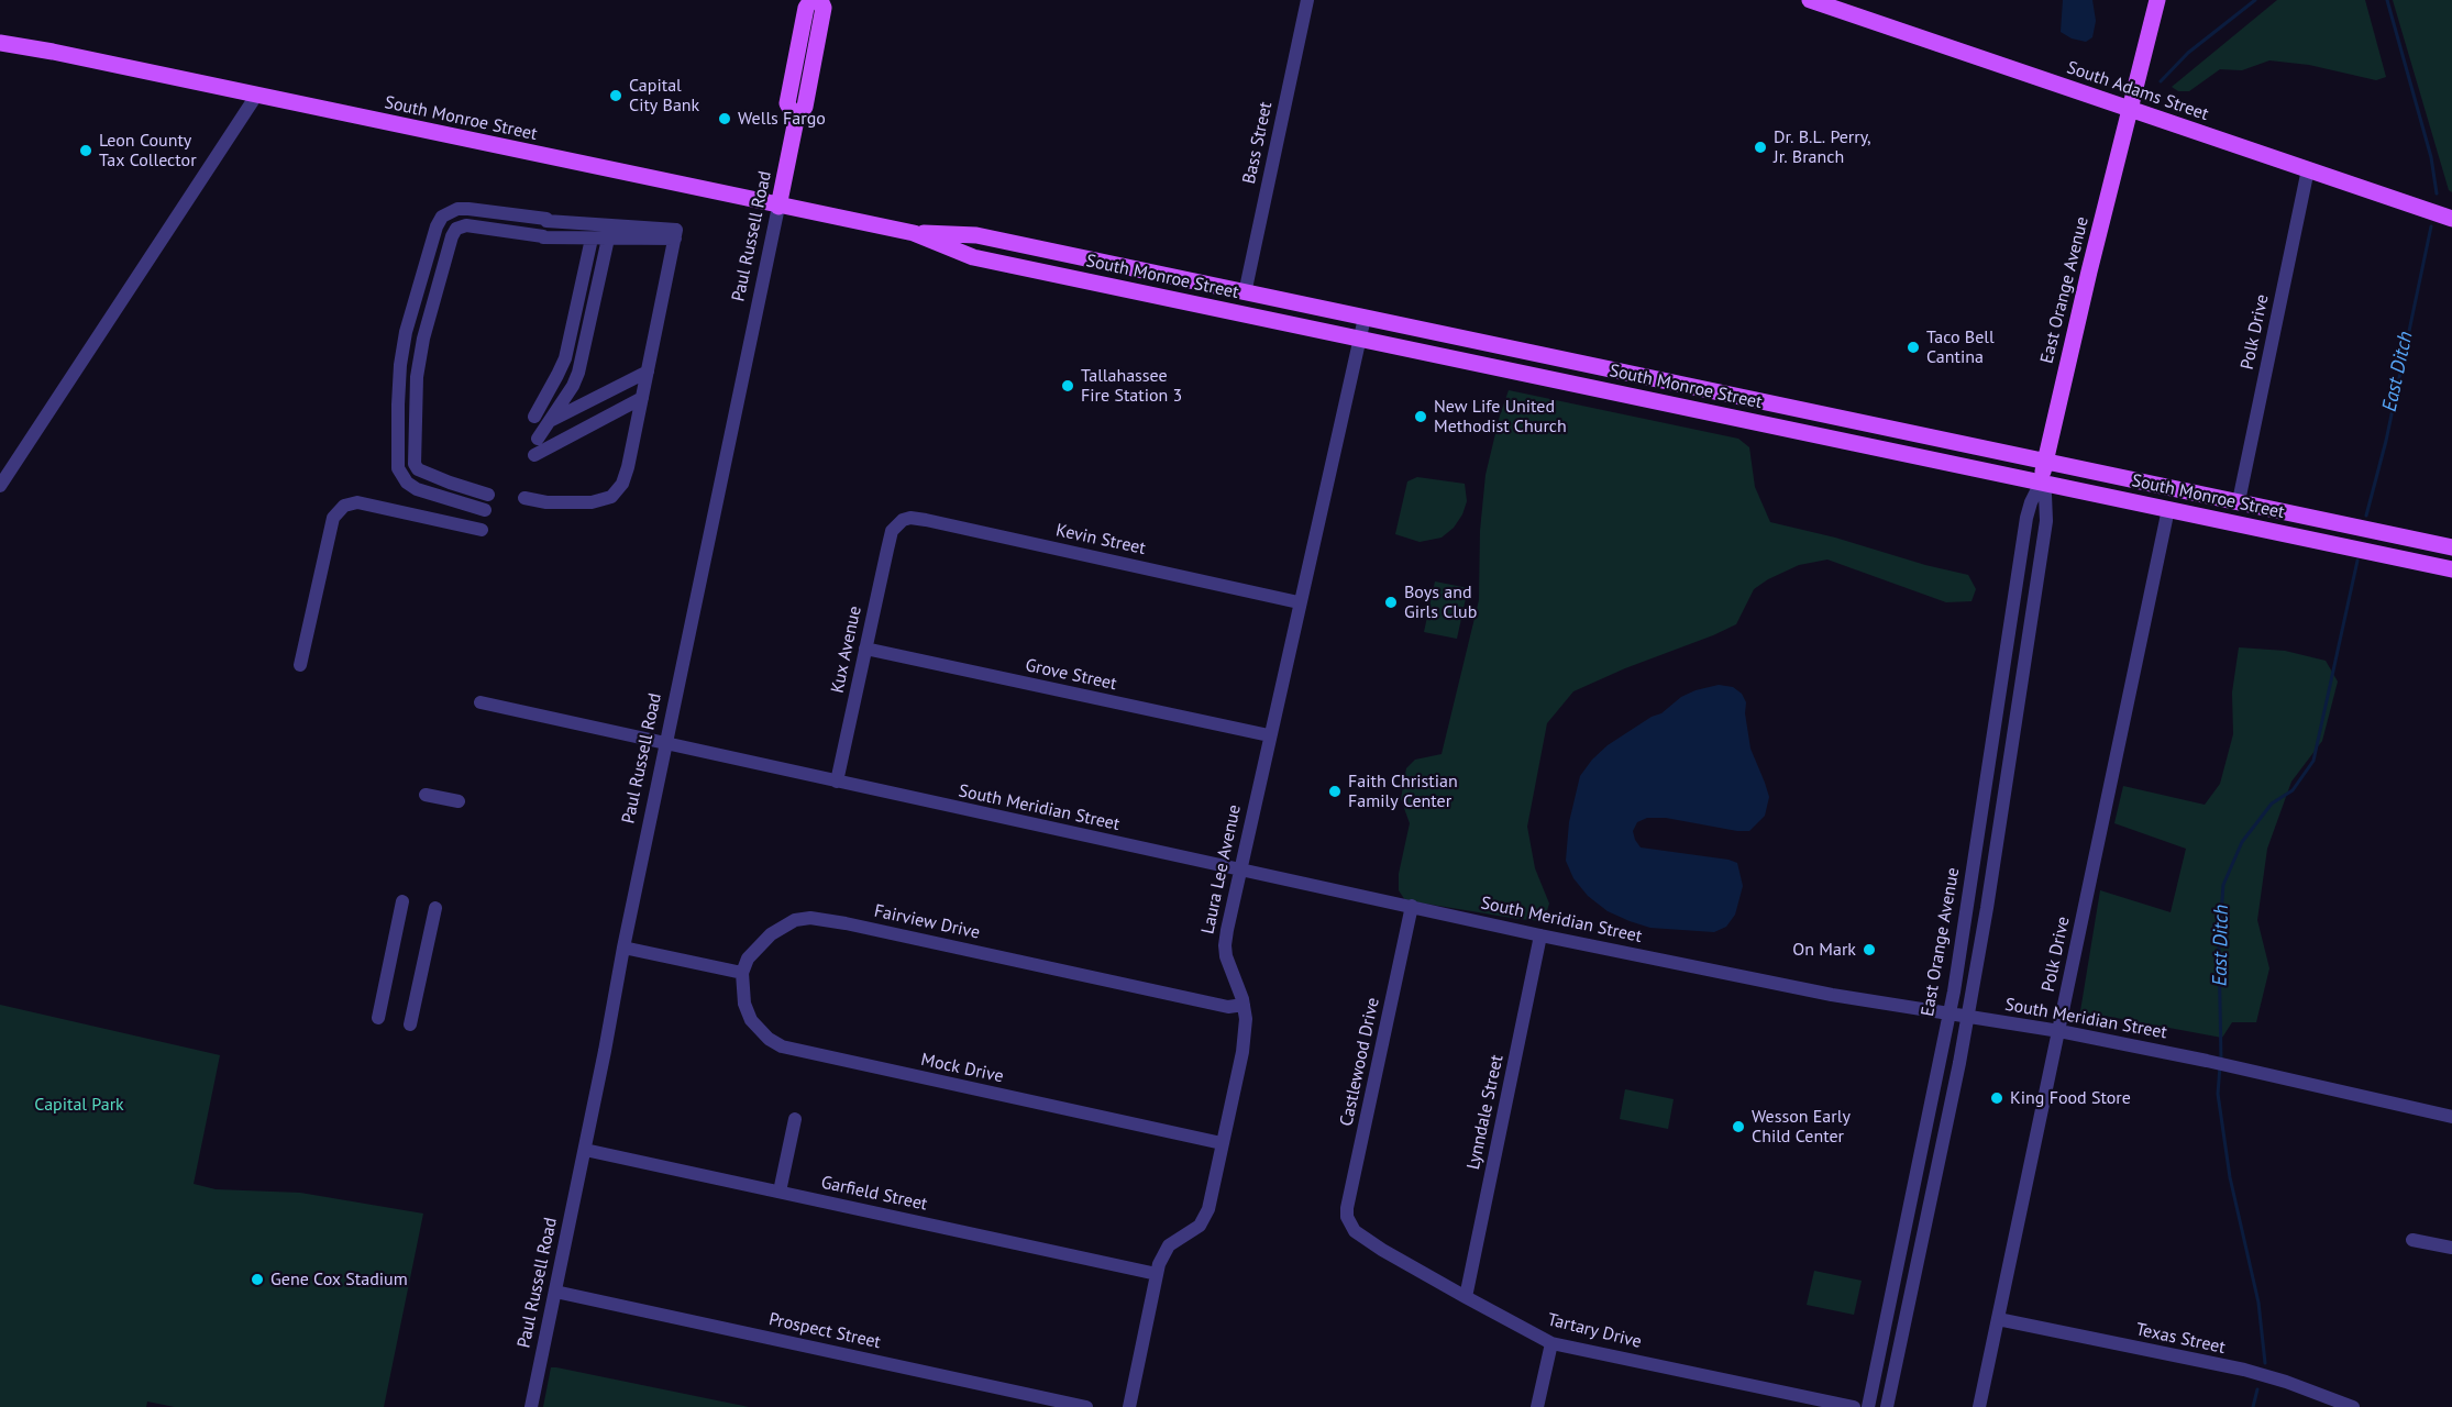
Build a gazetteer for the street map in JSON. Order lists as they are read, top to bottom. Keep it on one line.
{"streets":{"main road":["South Adams Street","South Monroe Street","Paul Russell Road","East Orange Avenue"],"street":["Bass Street","Polk Drive","Kevin Street","Kux Avenue","Grove Street","South Meridian Street","Laura Lee Avenue","Fairview Drive","Castlewood Drive","Mock Drive","Lynndale Street","Garfield Street","Prospect Street","Tartary Drive","Texas Street"]},"crossings":[["South Adams Street","East Orange Avenue"],["South Adams Street","Polk Drive"],["South Monroe Street","Bass Street"],["South Monroe Street","Paul Russell Road"],["South Monroe Street","East Orange Avenue"],["South Monroe Street","Polk Drive"],["South Monroe Street","Laura Lee Avenue"],["Paul Russell Road","South Meridian Street"],["Paul Russell Road","Garfield Street"],["Paul Russell Road","Prospect Street"],["East Orange Avenue","South Meridian Street"],["Polk Drive","South Meridian Street"],["Polk Drive","Texas Street"],["Kevin Street","Kux Avenue"],["Kevin Street","Laura Lee Avenue"],["Kux Avenue","Grove Street"],["Kux Avenue","South Meridian Street"],["Grove Street","Laura Lee Avenue"],["South Meridian Street","Laura Lee Avenue"],["South Meridian Street","Castlewood Drive"],["South Meridian Street","Lynndale Street"],["Laura Lee Avenue","Fairview Drive"],["Laura Lee Avenue","Mock Drive"],["Laura Lee Avenue","Garfield Street"],["Fairview Drive","Mock Drive"],["Castlewood Drive","Tartary Drive"],["Lynndale Street","Tartary Drive"]],"water":["East Ditch"],"parks":["Capital Park"],"places":["Capital City Bank","Wells Fargo","Dr. B.L. Perry, Jr. Branch","Leon County Tax Collector","Taco Bell Cantina","Tallahassee Fire Station 3","New Life United Methodist Church","Boys and Girls Club","Faith Christian Family Center","On Mark","King Food Store","Wesson Early Child Center","Gene Cox Stadium"]}
